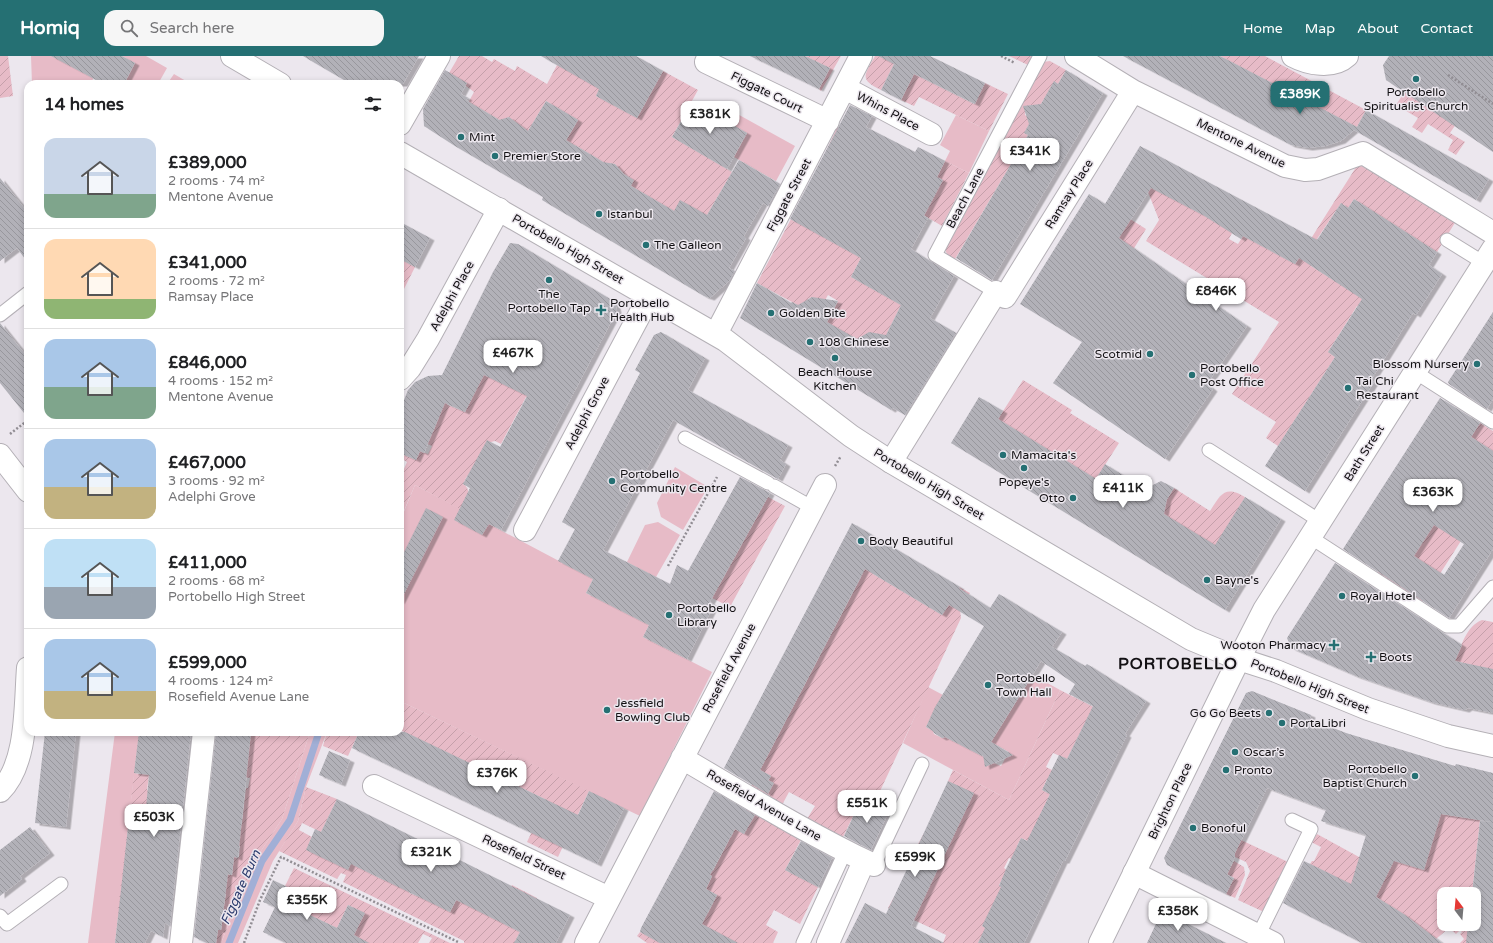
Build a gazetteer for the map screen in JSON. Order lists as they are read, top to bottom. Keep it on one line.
{"streets":{"street":["Figgate Court","Whins Place","Mentone Avenue","Ramsay Place","Figgate Street","Portobello High Street","Adelphi Place","Adelphi Grove","Bath Street","Rosefield Avenue","Brighton Place","Rosefield Avenue Lane","Rosefield Street"],"lane":["Beach Lane"]},"crossings":[["Figgate Court","Figgate Street"],["Whins Place","Figgate Street"],["Mentone Avenue","Ramsay Place"],["Ramsay Place","Beach Lane"],["Figgate Street","Portobello High Street"],["Portobello High Street","Adelphi Place"],["Portobello High Street","Adelphi Grove"],["Portobello High Street","Bath Street"],["Portobello High Street","Brighton Place"],["Bath Street","Brighton Place"],["Rosefield Avenue","Rosefield Avenue Lane"],["Rosefield Avenue","Rosefield Street"]],"districts":["PORTOBELLO"],"water":["Figgate Burn"],"places":{"other":["Portobello Spiritualist Church","Mint","Premier Store","Istanbul","The Galleon","The Portobello Tap","Golden Bite","108 Chinese","Scotmid","Beach House Kitchen","Blossom Nursery","Portobello Post Office","Tai Chi Restaurant","Mamacita's","Popeye's","Portobello Community Centre","Otto","Body Beautiful","Bayne's","Royal Hotel","Portobello Library","Portobello Town Hall","Jessfield Bowling Club","Go Go Beets","PortaLibri","Oscar’s","Pronto","Portobello Baptist Church","Bonoful"],"health":["Portobello Health Hub","Wooton Pharmacy","Boots"]},"north":"top","page":{"header":"Homiq","search":"Search here","nav":["Home","Map","About","Contact"],"heading":"14 homes","price":["£389K","£381K","£341K","£846K","£467K","£411K","£363K","£376K","£551K","£503K","£321K","£599K","£355K","£358K"],"list":[{"name":"£389,000","note":"2 rooms · 74 m² · Mentone Avenue"},{"name":"£341,000","note":"2 rooms · 72 m² · Ramsay Place"},{"name":"£846,000","note":"4 rooms · 152 m² · Mentone Avenue"},{"name":"£467,000","note":"3 rooms · 92 m² · Adelphi Grove"},{"name":"£411,000","note":"2 rooms · 68 m² · Portobello High Street"},{"name":"£599,000","note":"4 rooms · 124 m² · Rosefield Avenue Lane"}]}}
